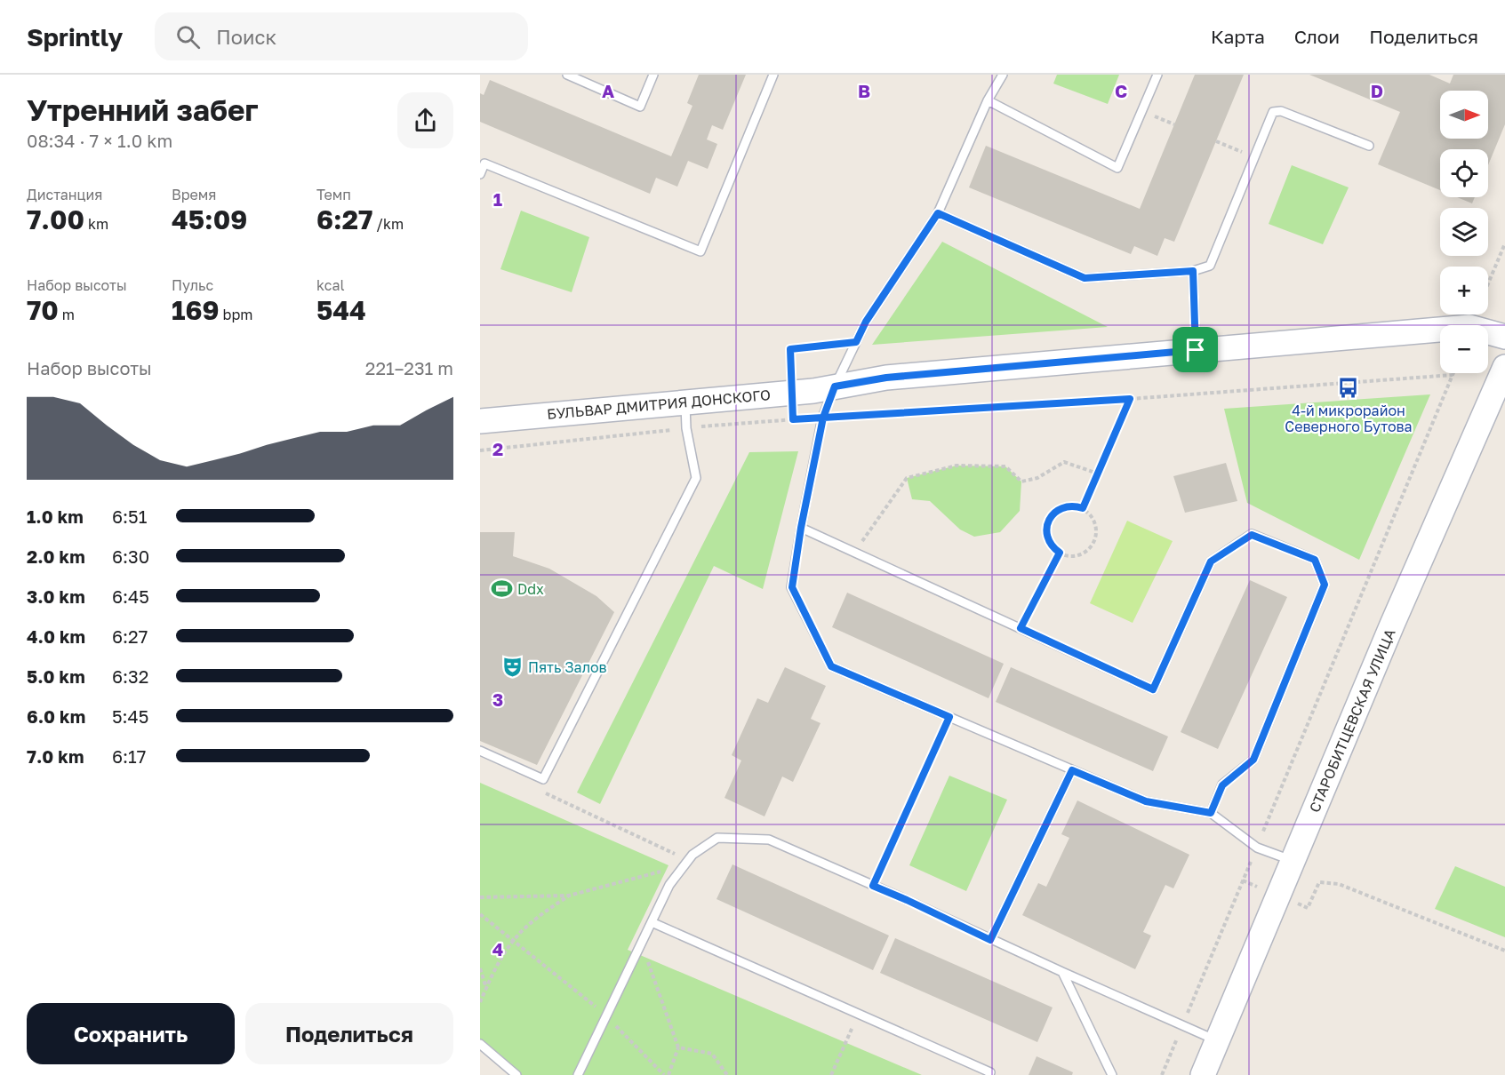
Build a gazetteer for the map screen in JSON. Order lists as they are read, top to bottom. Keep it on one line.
{"streets":{"street":["БУЛЬВАР ДМИТРИЯ ДОНСКОГО","СТАРОБИТЦЕВСКАЯ УЛИЦА"]},"places":{"bus stop":["4-й микрорайон Северного Бутова"],"sports":["Ddx"],"theatre":["Пять Залов"]},"north":"right","page":{"header":"Sprintly","search":"Поиск","nav":["Карта","Слои","Поделиться"],"heading":["Утренний забег","08:34 · 7 × 1.0 km"],"map_buttons":["+","−"],"stats":[["Дистанция","7.00 km"],["Время","45:09"],["Темп","6:27 /km"],["Набор высоты","70 m"],["Пульс","169 bpm"],["kcal","544"]],"chart":["Набор высоты","221–231 m"],"list":[{"name":"1.0 km","note":"6:51"},{"name":"2.0 km","note":"6:30"},{"name":"3.0 km","note":"6:45"},{"name":"4.0 km","note":"6:27"},{"name":"5.0 km","note":"6:32"},{"name":"6.0 km","note":"5:45"},{"name":"7.0 km","note":"6:17"}],"buttons":["Сохранить","Поделиться"]},"grid":{"columns":["A","B","C","D"],"rows":["1","2","3","4"]}}
